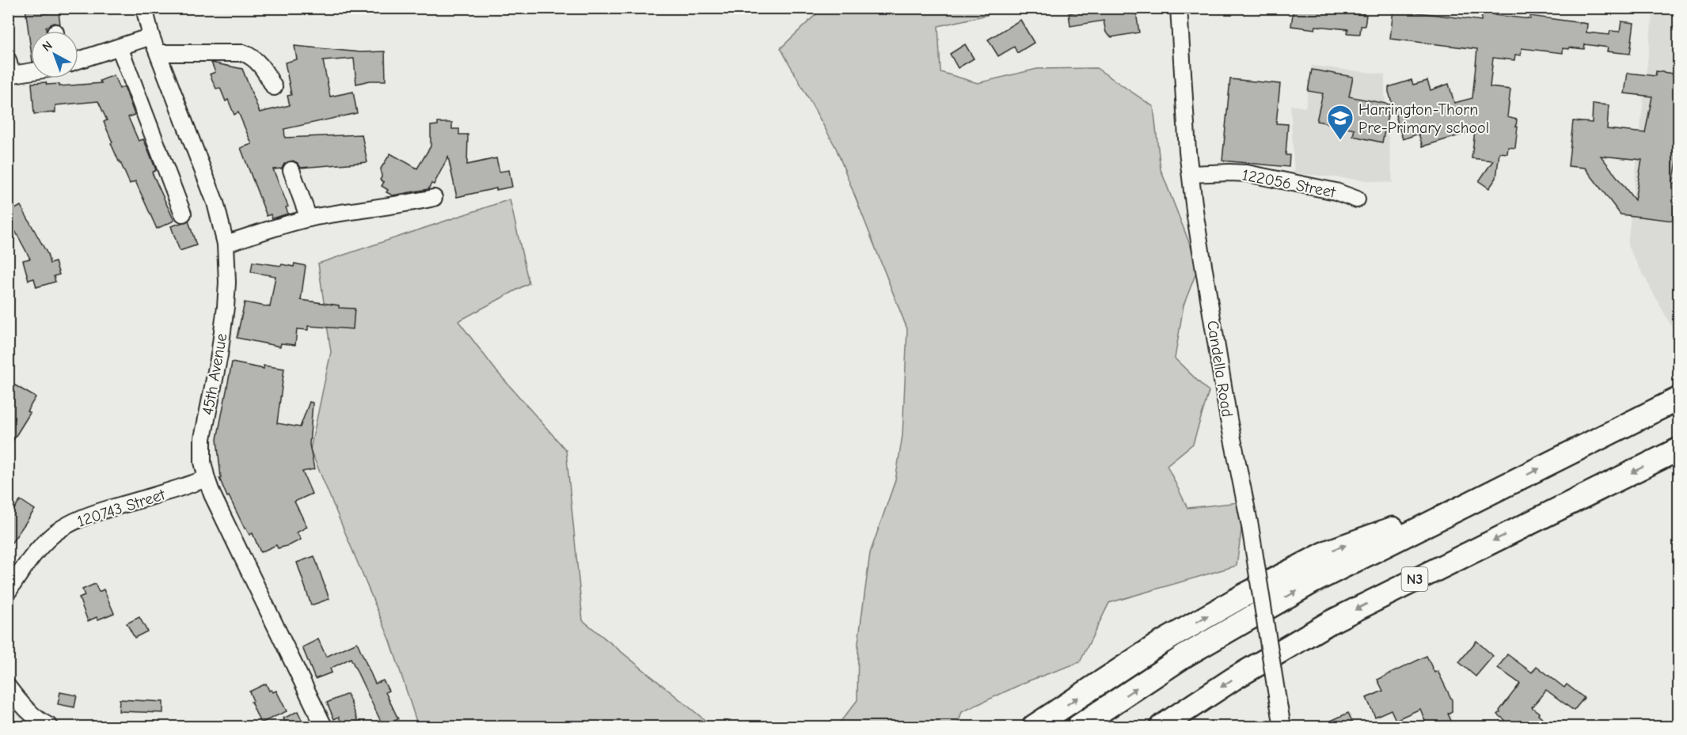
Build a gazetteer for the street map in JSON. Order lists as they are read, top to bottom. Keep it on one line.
{"streets":{"highway":["N3"],"street":["122056 Street","Candella Road","45th Avenue","120743 Street"]},"crossings":[["122056 Street","Candella Road"],["45th Avenue","120743 Street"]],"places":{"school or university":["Harrington-Thorn Pre-Primary school"]},"north":"top left"}
